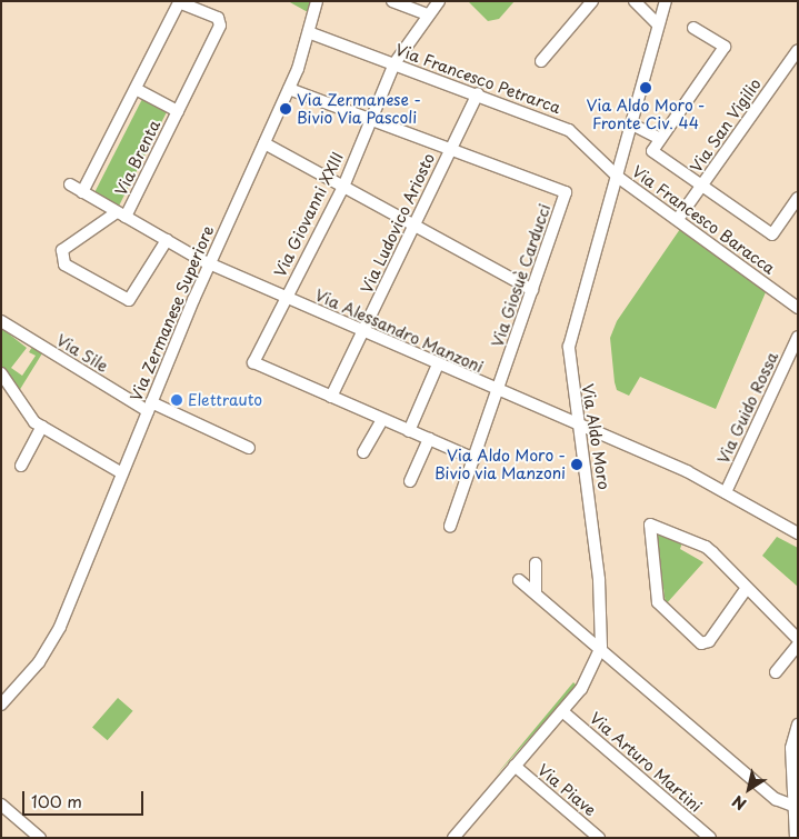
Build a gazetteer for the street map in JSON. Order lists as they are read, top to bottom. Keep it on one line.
{"streets":{"street":["Via Francesco Petrarca","Via San Vigilio","Via Brenta","Via Giovanni XXIII","Via Francesco Baracca","Via Ludovico Ariosto","Via Giosuè Carducci","Via Zermanese Superiore","Via Alessandro Manzoni","Via Sile","Via Guido Rossa","Via Aldo Moro","Via Arturo Martini","Via Piave"]},"crossings":[["Via Francesco Petrarca","Via Giovanni XXIII"],["Via Francesco Petrarca","Via Francesco Baracca"],["Via Francesco Petrarca","Via Ludovico Ariosto"],["Via Francesco Petrarca","Via Zermanese Superiore"],["Via Francesco Petrarca","Via Aldo Moro"],["Via San Vigilio","Via Francesco Baracca"],["Via Brenta","Via Alessandro Manzoni"],["Via Giovanni XXIII","Via Ludovico Ariosto"],["Via Giovanni XXIII","Via Alessandro Manzoni"],["Via Francesco Baracca","Via Aldo Moro"],["Via Ludovico Ariosto","Via Giosuè Carducci"],["Via Ludovico Ariosto","Via Alessandro Manzoni"],["Via Giosuè Carducci","Via Alessandro Manzoni"],["Via Zermanese Superiore","Via Alessandro Manzoni"],["Via Zermanese Superiore","Via Sile"],["Via Alessandro Manzoni","Via Guido Rossa"],["Via Alessandro Manzoni","Via Aldo Moro"],["Via Aldo Moro","Via Arturo Martini"],["Via Aldo Moro","Via Piave"]],"places":["Via Aldo Moro - Fronte Civ. 44","Via Zermanese - Bivio Via Pascoli","Elettrauto","Via Aldo Moro - Bivio via Manzoni"],"scale_bar":"100 m","north":"bottom left"}
